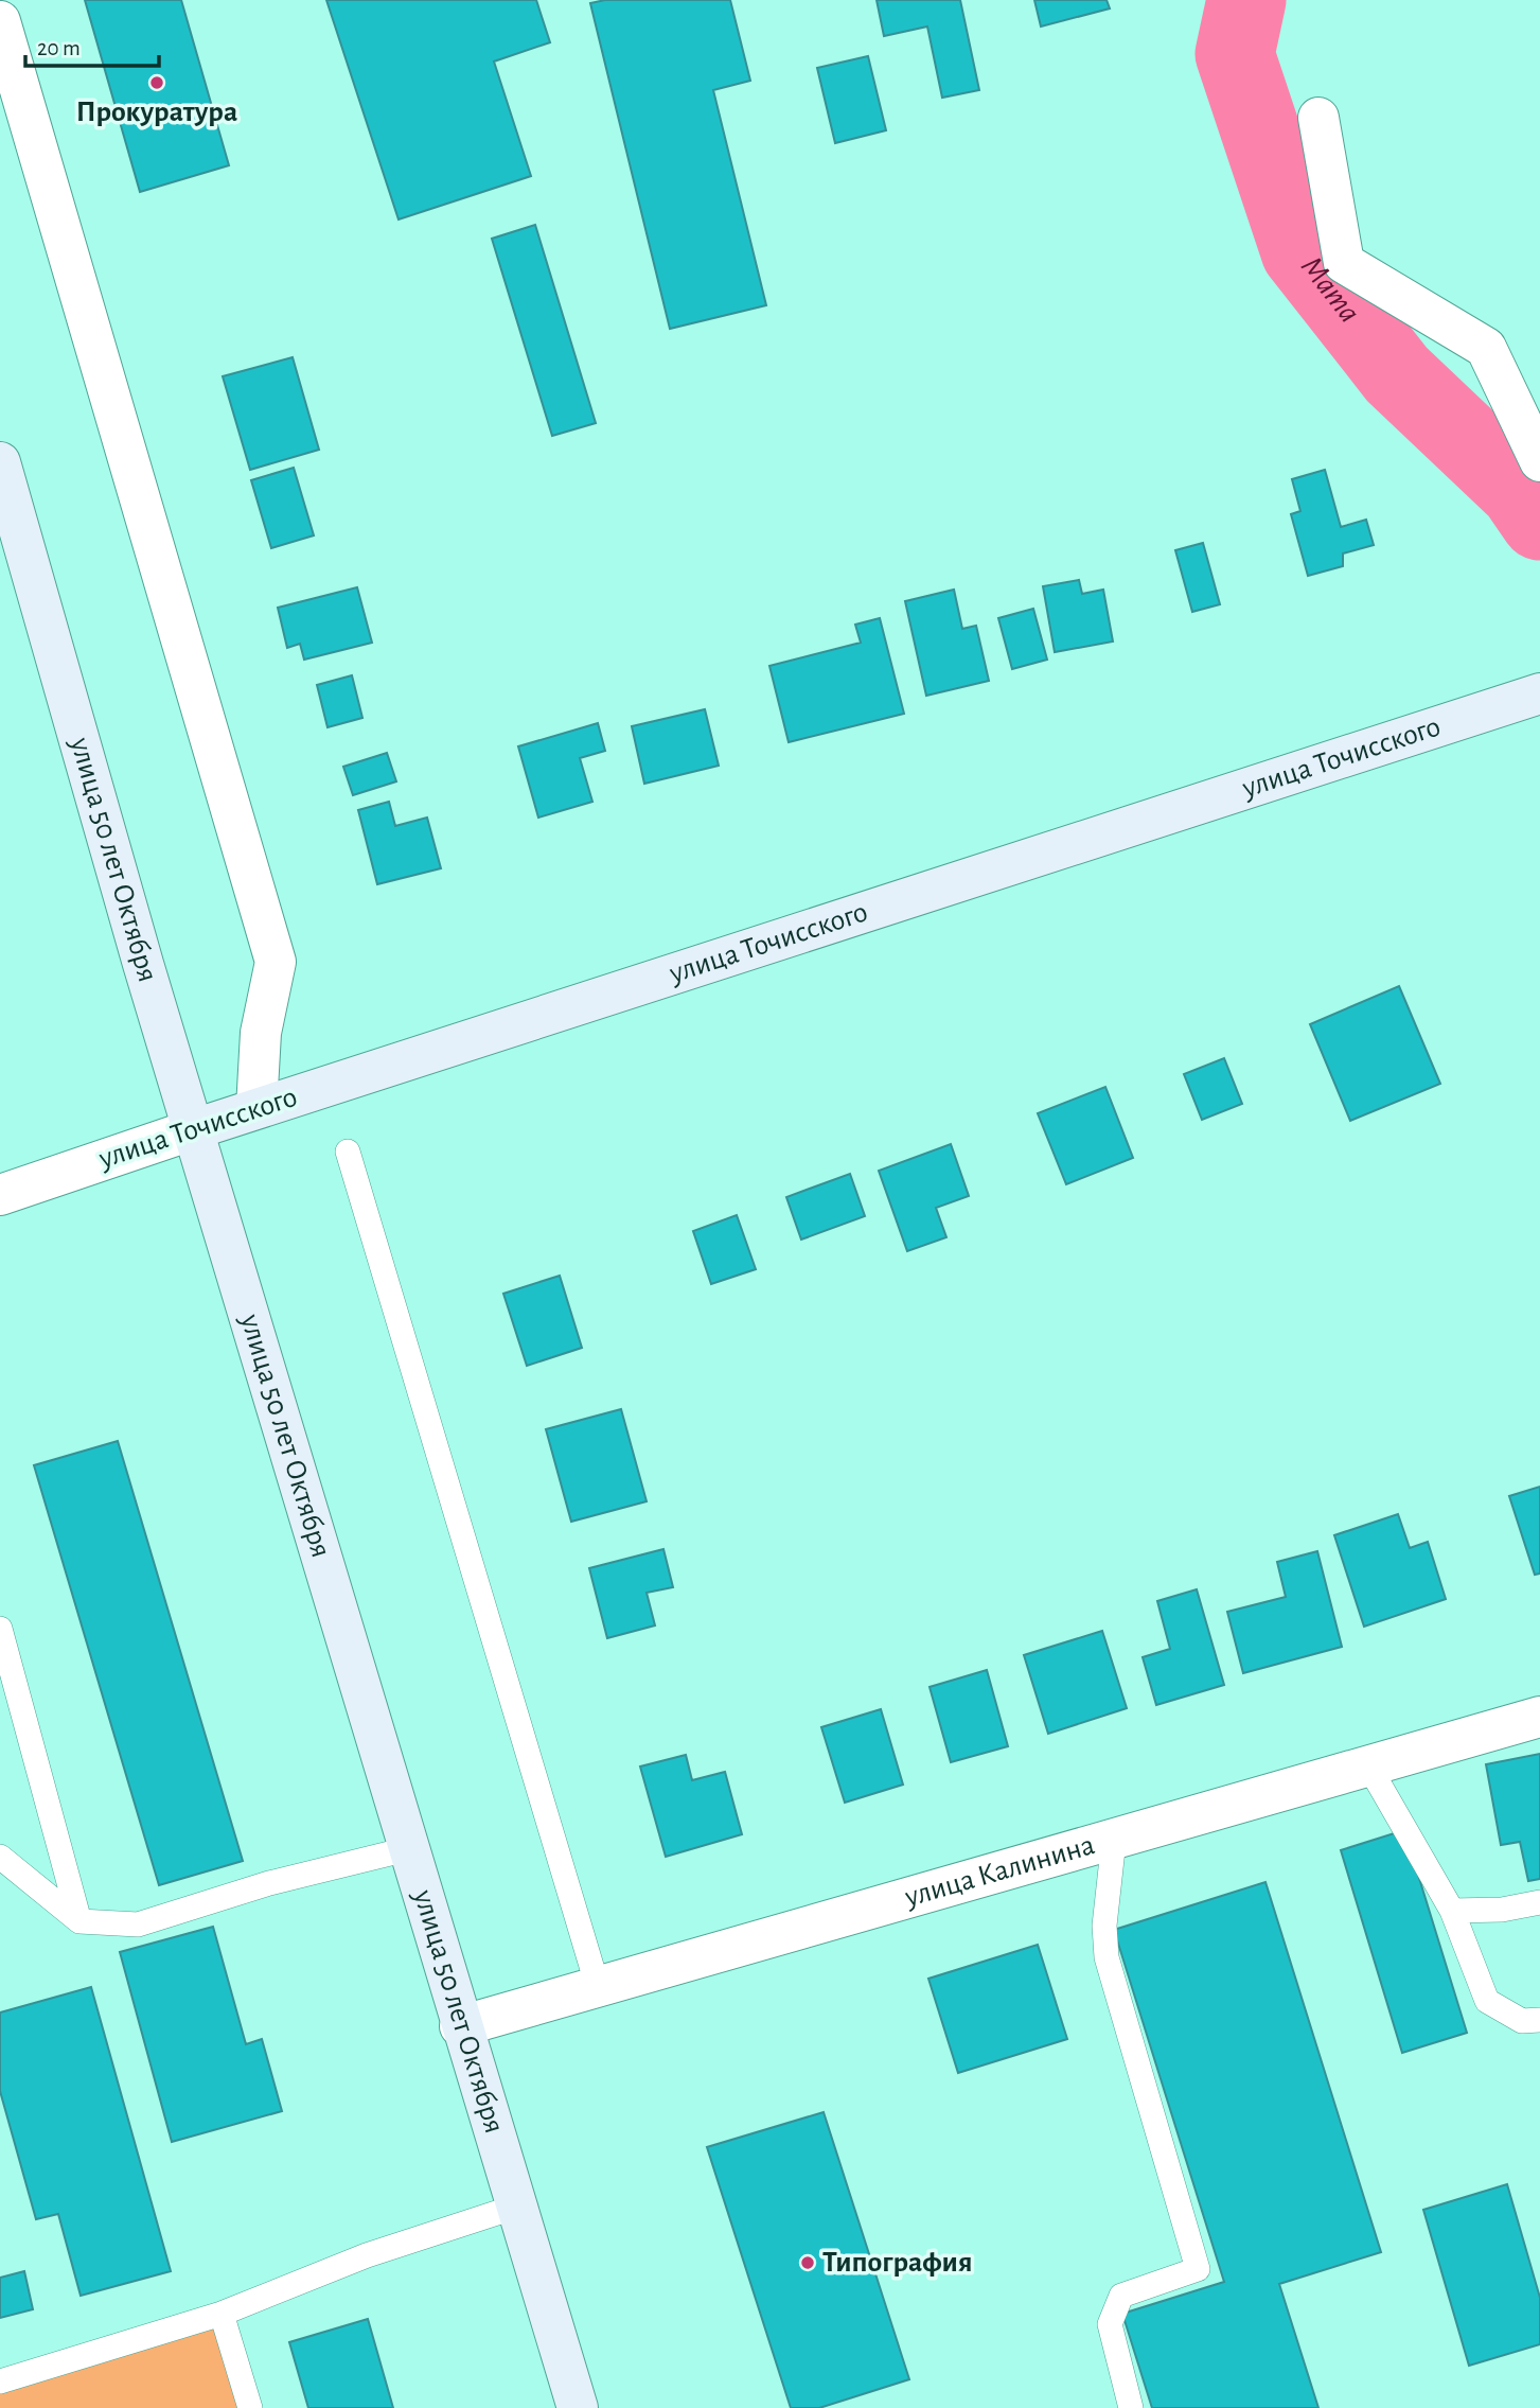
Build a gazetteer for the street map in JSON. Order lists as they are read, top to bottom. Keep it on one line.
{"streets":{"main road":["улица Точисского","улица 50 лет Октября"],"street":["улица Калинина"]},"crossings":[["улица Точисского","улица 50 лет Октября"],["улица 50 лет Октября","улица Калинина"]],"water":["Мата"],"places":["Прокуратура","Типография"],"scale_bar":"20 m"}
